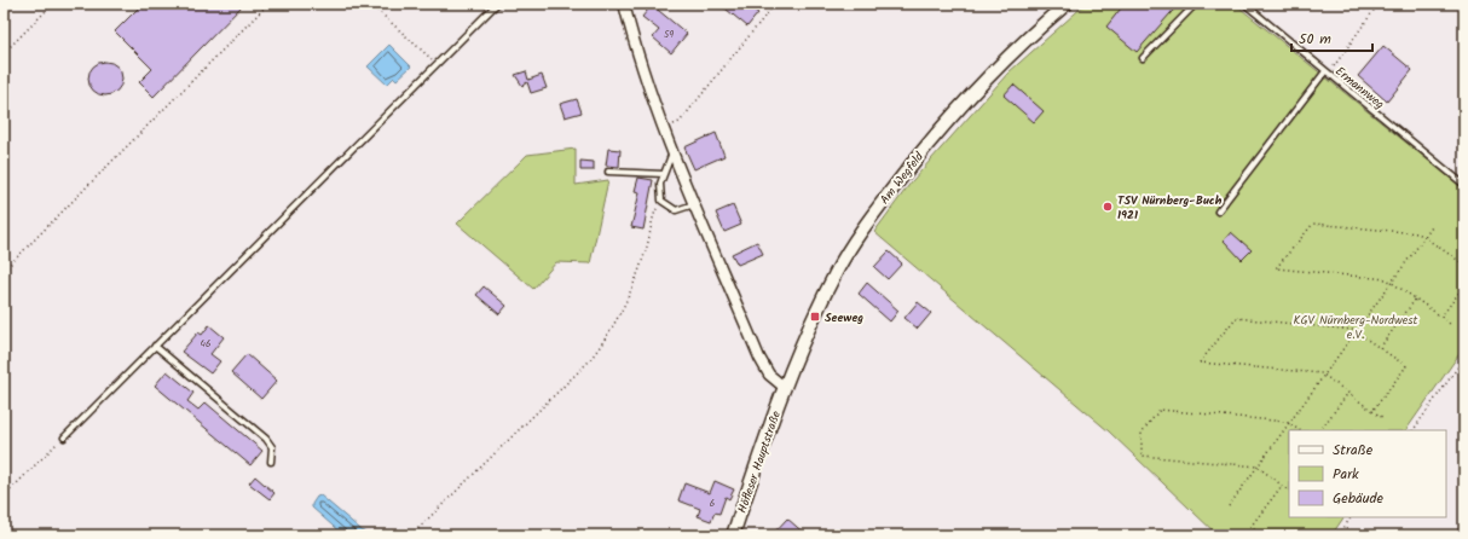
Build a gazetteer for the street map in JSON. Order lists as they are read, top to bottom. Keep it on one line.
{"streets":{"street":["Am Wegfeld","Höfleser Hauptstraße"],"lane":["Ermannweg"]},"crossings":[["Am Wegfeld","Höfleser Hauptstraße"]],"parks":["KGV Nürnberg-Nordwest e.V."],"places":{"other":["TSV Nürnberg-Buch 1921"],"transit":["Seeweg"]},"house_numbers":["59","46","6"],"legend":["Straße","Park","Gebäude"],"scale_bar":"50 m"}
